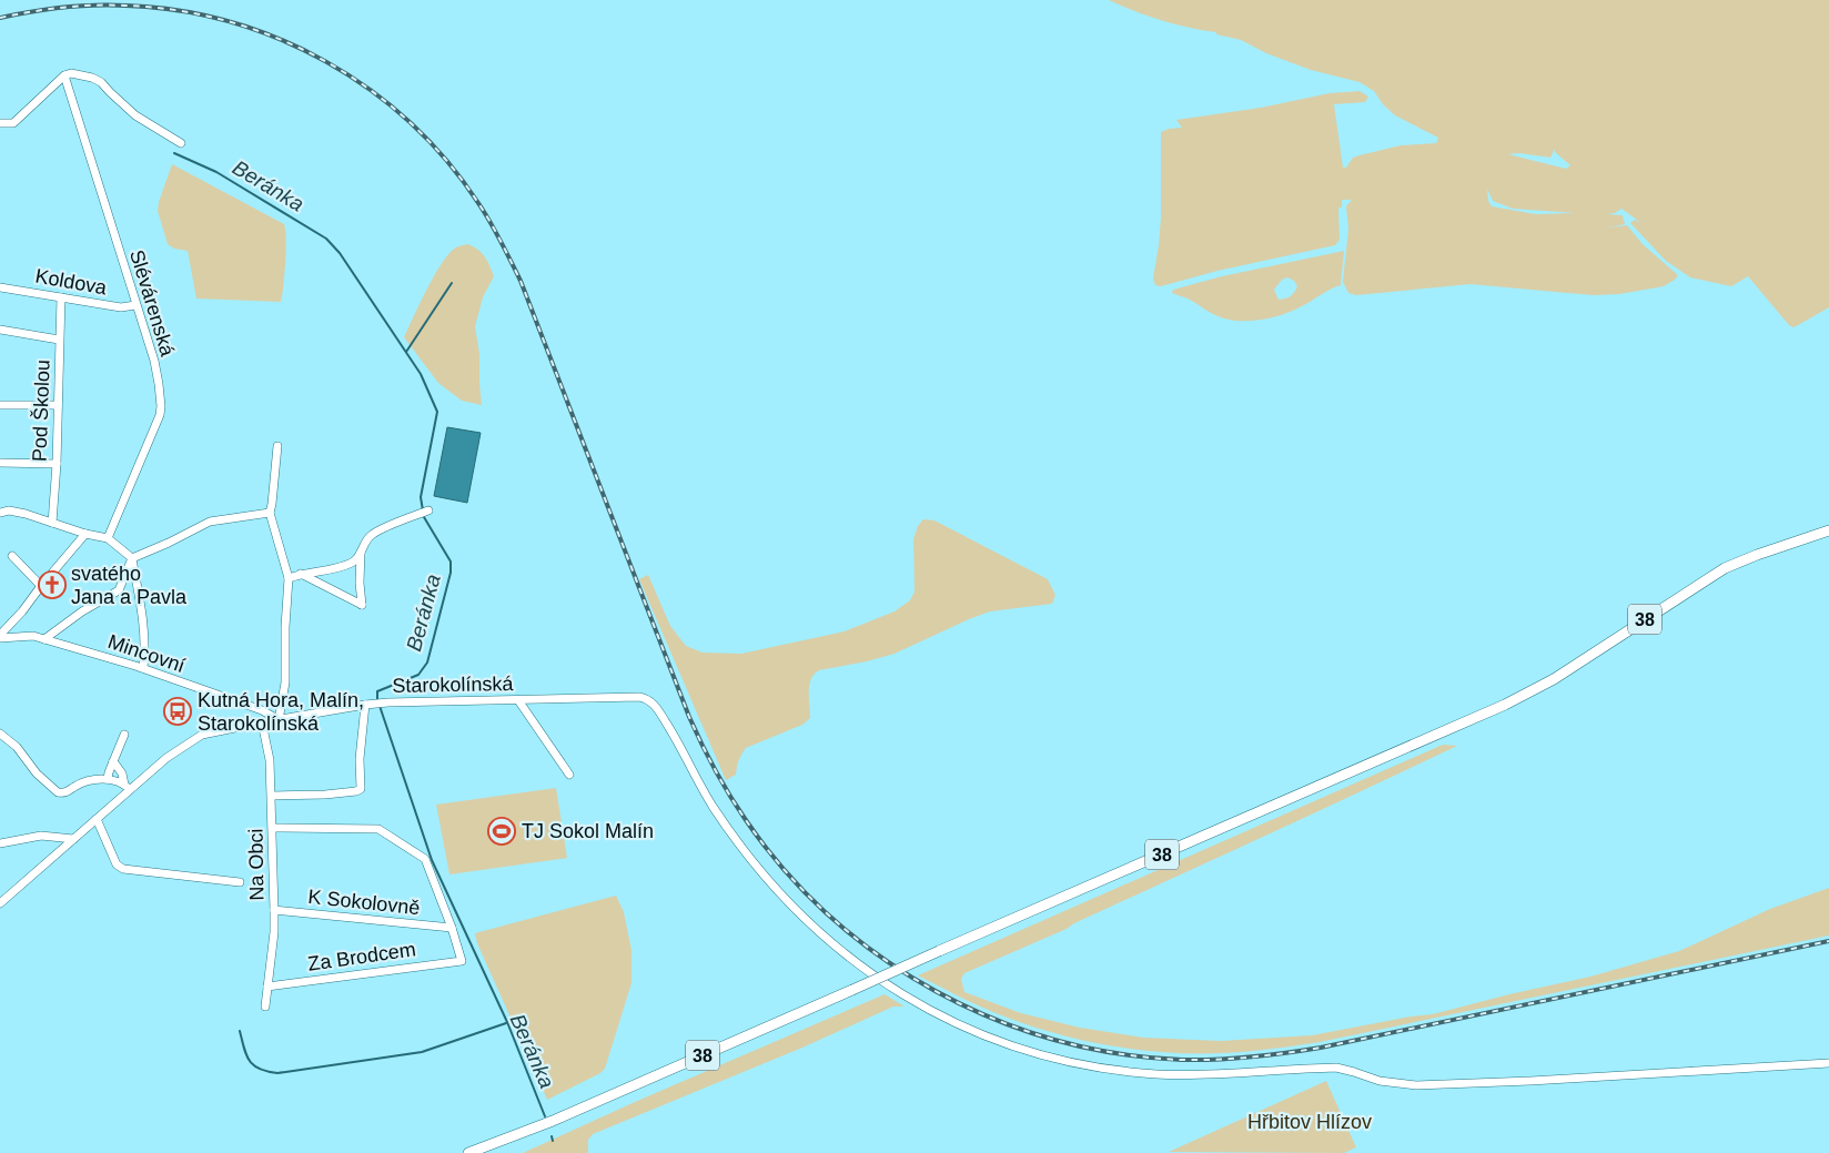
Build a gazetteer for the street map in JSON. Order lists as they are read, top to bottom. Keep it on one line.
{"streets":{"main road":["38"],"street":["Koldova","Slévárenská","Pod Školou","Mincovní","Starokolínská","Na Obci","K Sokolovně","Za Brodcem"]},"crossings":[["Koldova","Slévárenská"],["Koldova","Pod Školou"],["Mincovní","Starokolínská"],["Starokolínská","Na Obci"],["Na Obci","K Sokolovně"],["Na Obci","Za Brodcem"],["K Sokolovně","Za Brodcem"]],"water":["Beránka"],"parks":["Hřbitov Hlízov"],"places":{"church":["svatého Jana a Pavla"],"bus stop":["Kutná Hora, Malín, Starokolínská"],"sports":["TJ Sokol Malín"]}}
